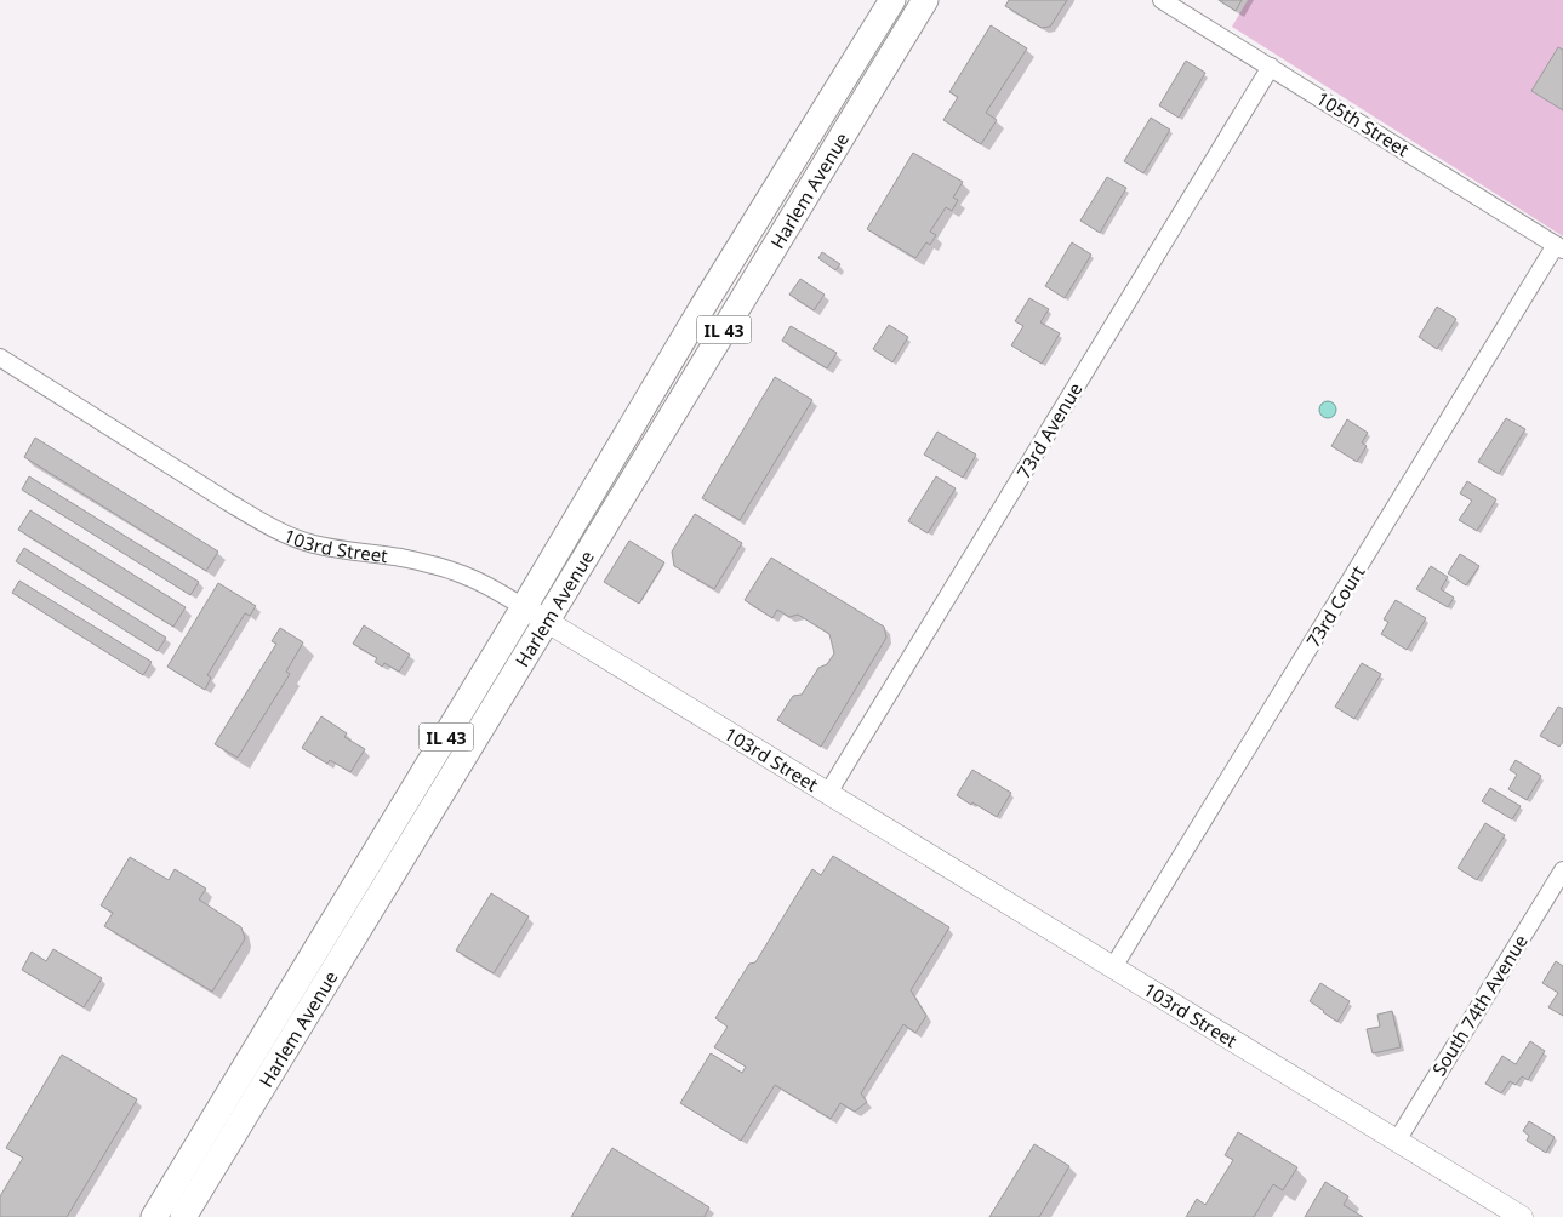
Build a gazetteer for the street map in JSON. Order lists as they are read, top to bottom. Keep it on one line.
{"streets":{"main road":["Harlem Avenue","IL 43"],"street":["105th Street","73rd Avenue","103rd Street","73rd Court","South 74th Avenue"]},"crossings":[["105th Street","73rd Avenue"],["105th Street","73rd Court"],["Harlem Avenue","103rd Street"],["73rd Avenue","103rd Street"],["103rd Street","73rd Court"],["103rd Street","South 74th Avenue"]]}
